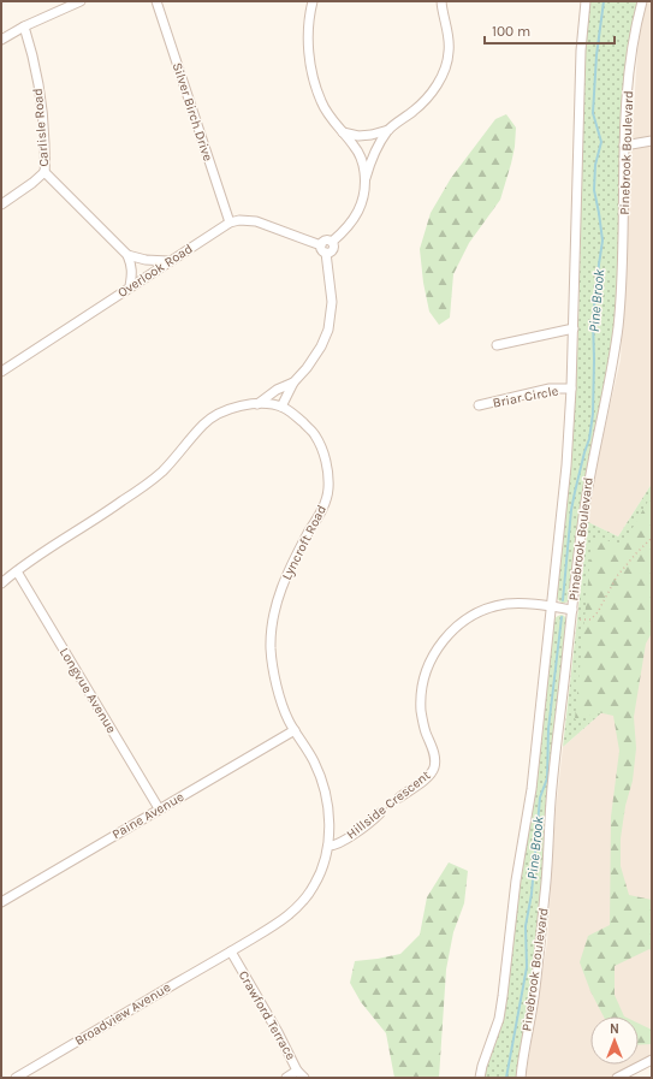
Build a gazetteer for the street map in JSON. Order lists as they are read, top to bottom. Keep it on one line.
{"streets":{"street":["Silver Birch Drive","Carlisle Road","Pinebrook Boulevard","Overlook Road","Briar Circle","Lyncroft Road","Longvue Avenue","Hillside Crescent","Paine Avenue","Broadview Avenue","Crawford Terrace"]},"crossings":[["Silver Birch Drive","Overlook Road"],["Pinebrook Boulevard","Briar Circle"],["Pinebrook Boulevard","Hillside Crescent"],["Lyncroft Road","Longvue Avenue"],["Lyncroft Road","Hillside Crescent"],["Lyncroft Road","Paine Avenue"],["Lyncroft Road","Broadview Avenue"],["Lyncroft Road","Crawford Terrace"],["Longvue Avenue","Paine Avenue"],["Broadview Avenue","Crawford Terrace"]],"water":["Pine Brook"],"scale_bar":"100 m","north":"top"}
